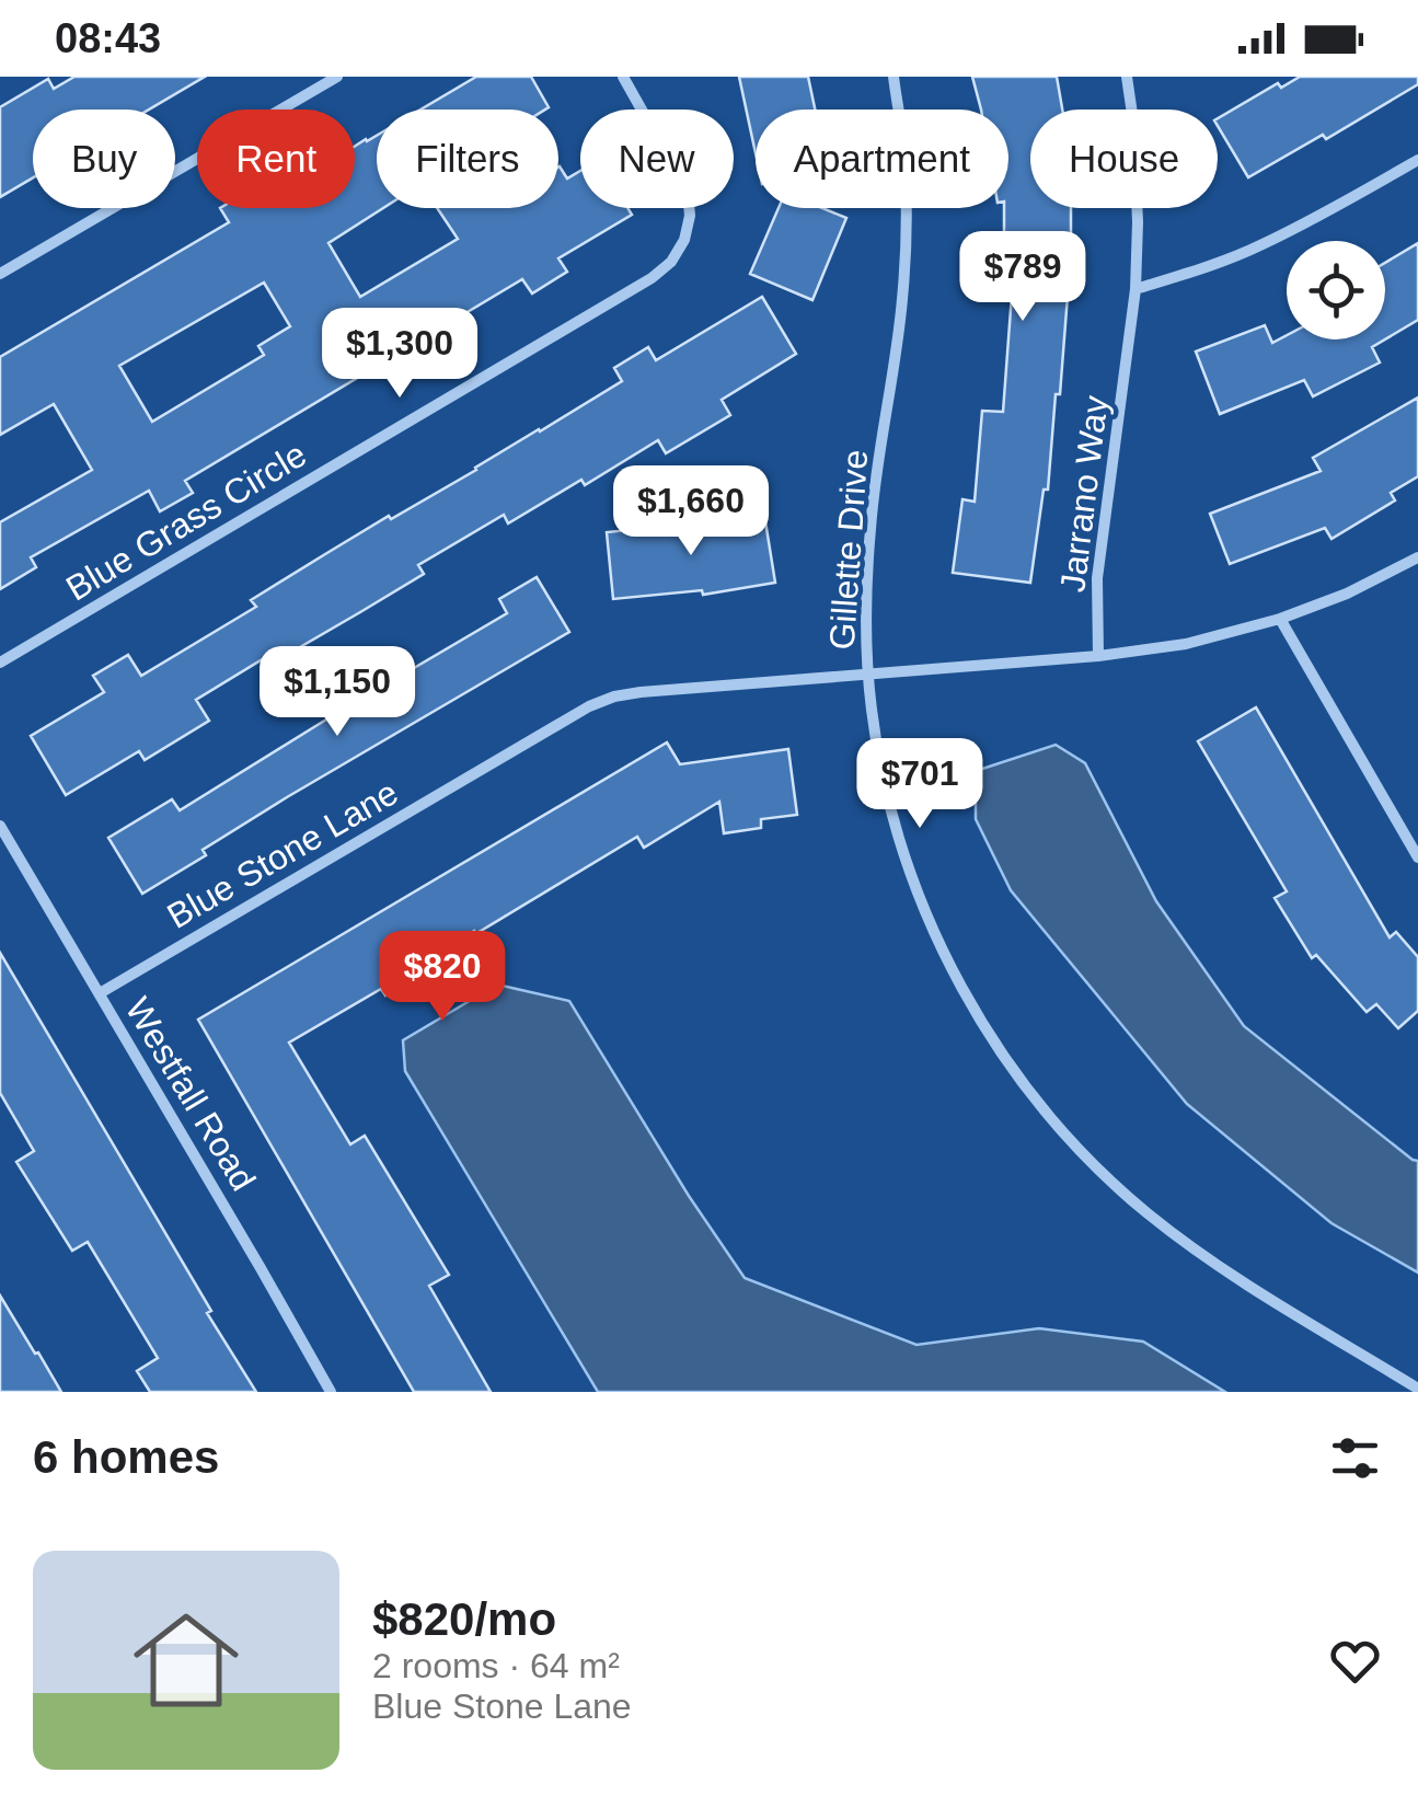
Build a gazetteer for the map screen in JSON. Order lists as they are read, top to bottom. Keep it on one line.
{"streets":{"street":["Jarrano Way","Blue Grass Circle","Gillette Drive","Blue Stone Lane","Westfall Road"]},"crossings":[["Jarrano Way","Blue Stone Lane"],["Gillette Drive","Blue Stone Lane"],["Blue Stone Lane","Westfall Road"]],"page":{"status":"08:43","chip":["Buy","Rent","Filters","New","Apartment","House"],"price":["$789","$1,300","$1,660","$1,150","$701","$820"],"heading":"6 homes","list":[{"name":"$820/mo","note":"2 rooms · 64 m² · Blue Stone Lane"}]}}
